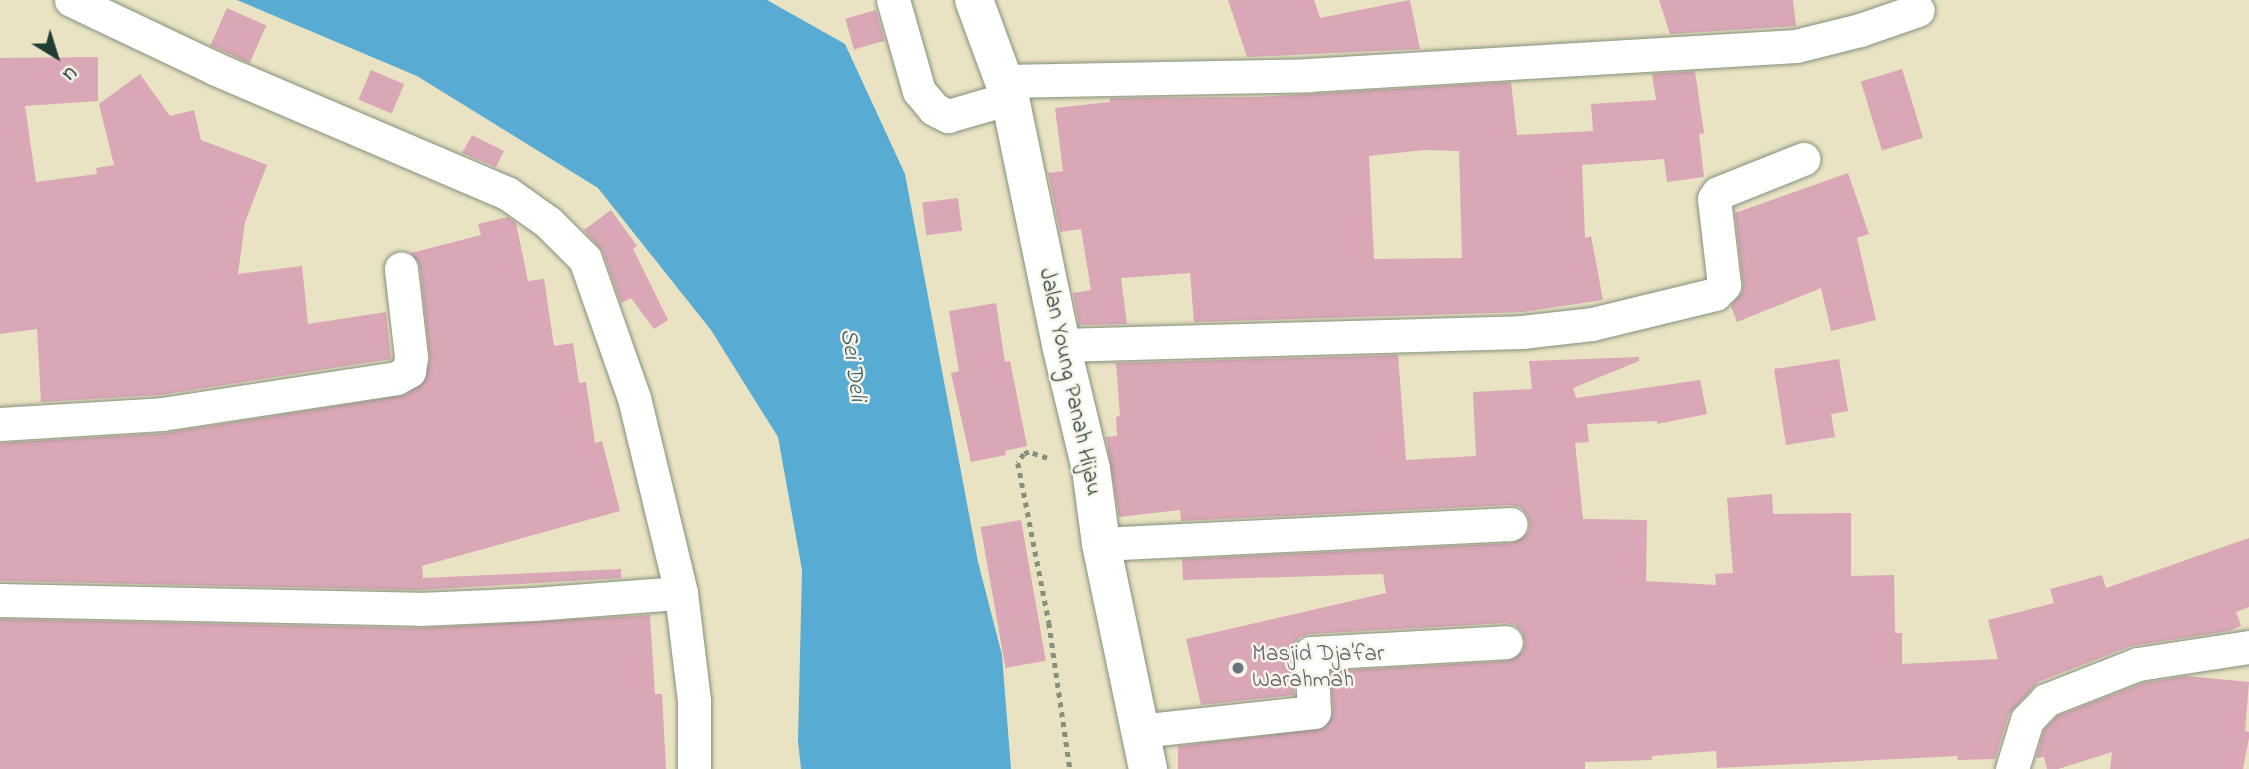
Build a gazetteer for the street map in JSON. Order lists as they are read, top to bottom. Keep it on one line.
{"streets":{"street":["Jalan Young Panah Hijau"]},"water":["Sei Deli"],"places":["Masjid Dja'far Warahmah"],"north":"bottom right"}
